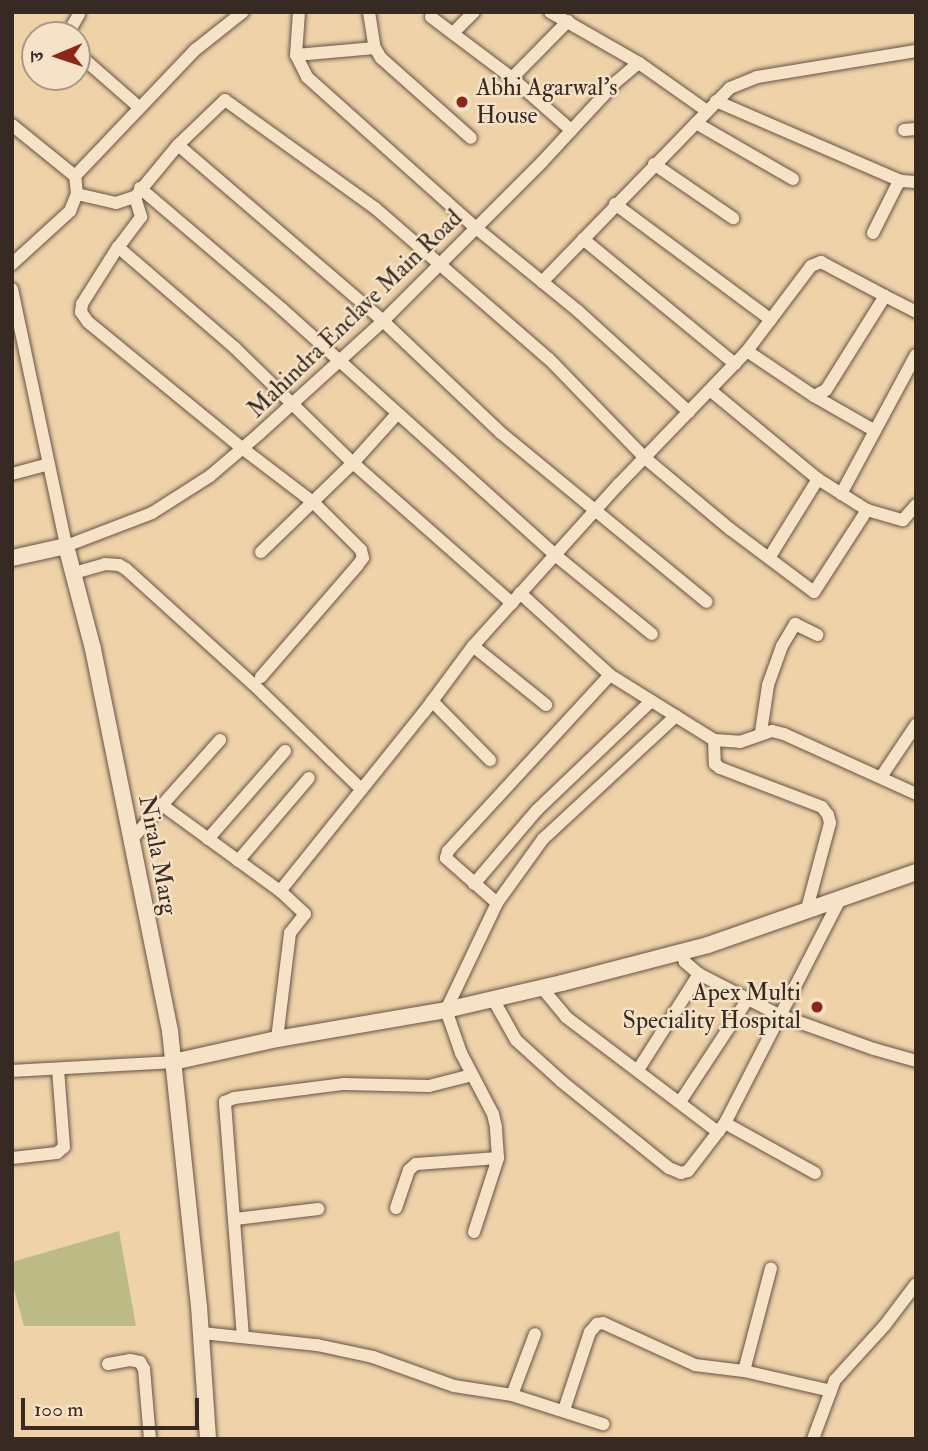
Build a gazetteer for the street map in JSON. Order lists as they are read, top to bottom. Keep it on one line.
{"streets":{"street":["Mahindra Enclave Main Road","Nirala Marg"]},"crossings":[["Mahindra Enclave Main Road","Nirala Marg"]],"places":["Abhi Agarwal's House","Apex Multi Speciality Hospital"],"scale_bar":"100 m","north":"left"}
